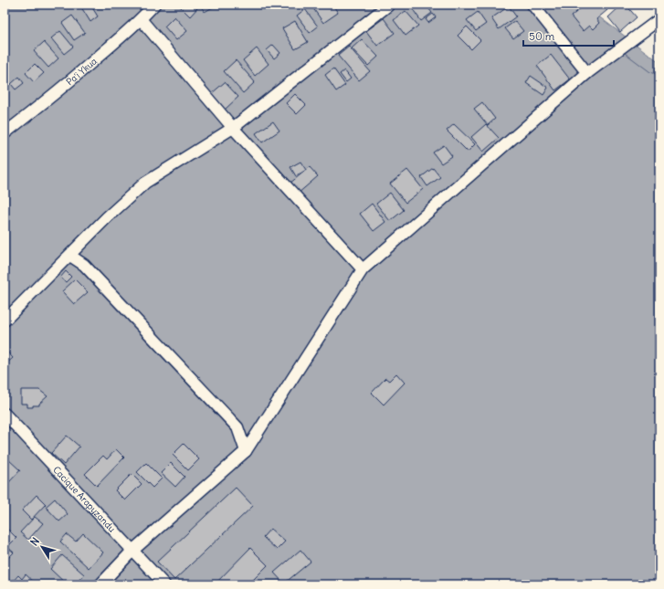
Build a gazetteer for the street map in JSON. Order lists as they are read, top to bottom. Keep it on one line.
{"streets":{"street":["Pa'i Ykua","Cacique Arapyzandu"]},"scale_bar":"50 m","north":"top left"}
